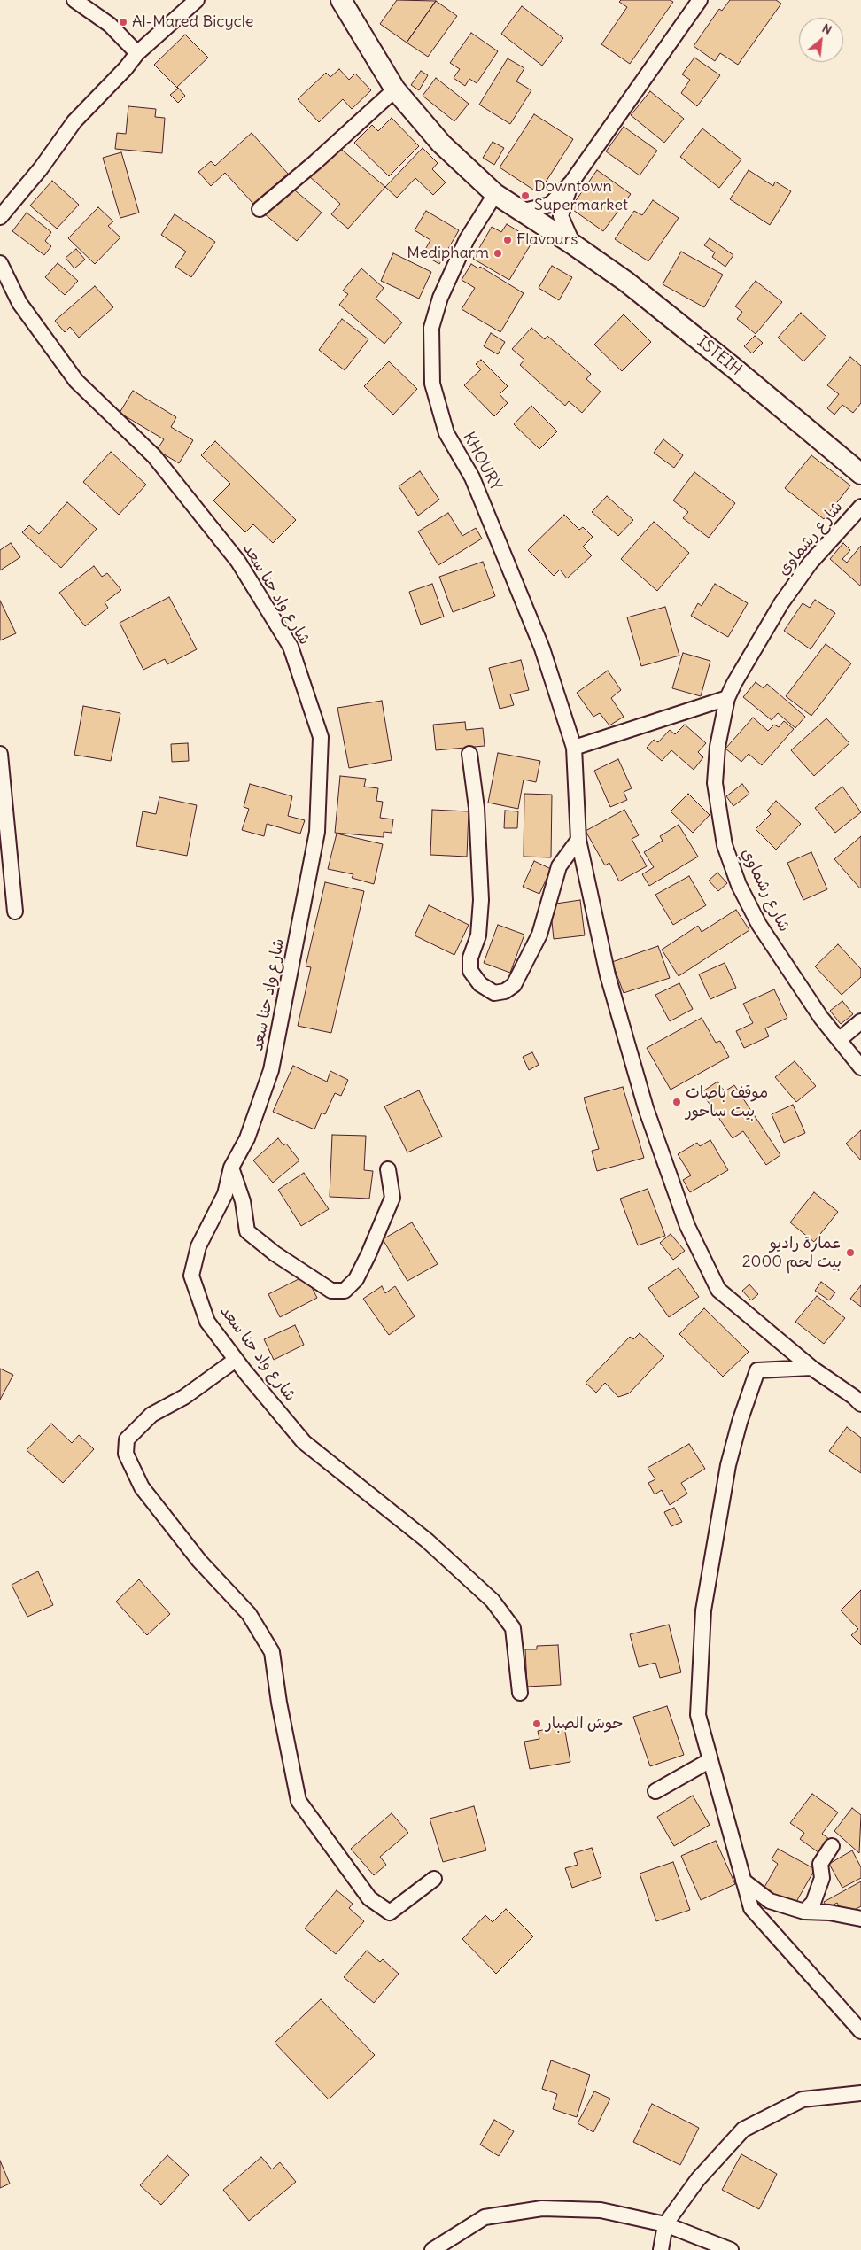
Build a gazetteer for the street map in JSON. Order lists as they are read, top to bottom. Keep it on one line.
{"streets":{"street":["ISTEIH","KHOURY","شارع رشماوي","شارع واد حنا سعد"]},"crossings":[["ISTEIH","KHOURY"]],"places":["Al-Mared Bicycle","Downtown Supermarket","Flavours","Medipharm","موقف باصات بيت ساحور","عمارة راديو بيت لحم 2000","حوش الصبار"],"north":"top right"}
